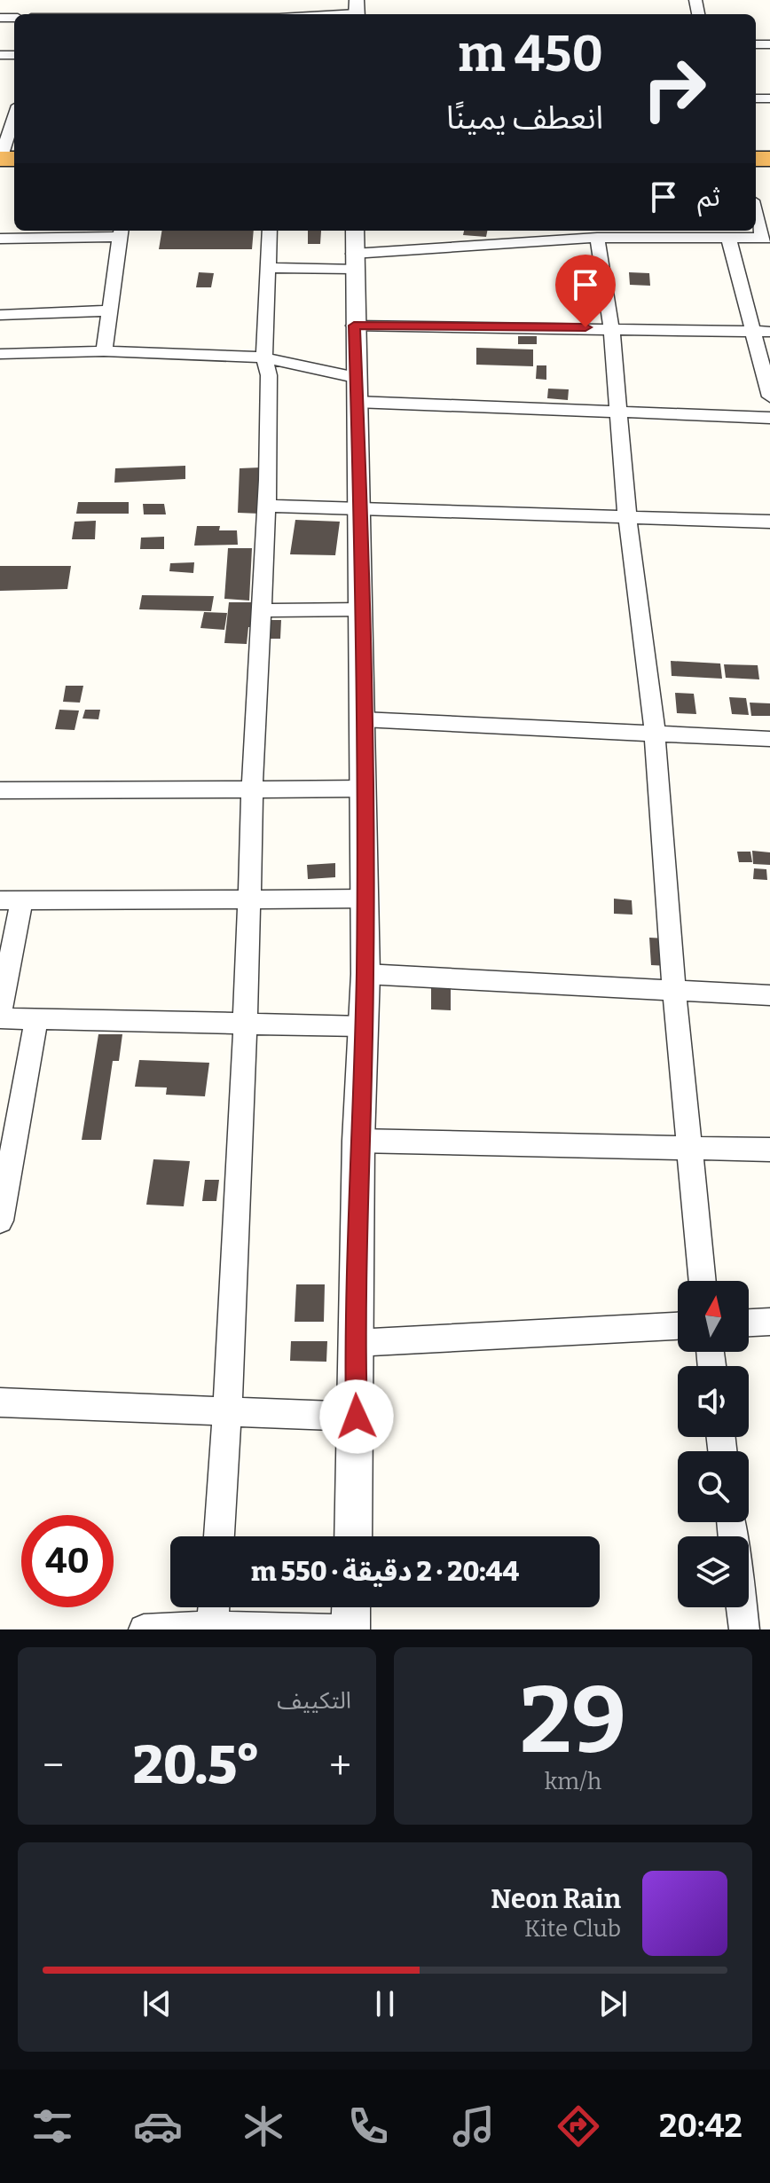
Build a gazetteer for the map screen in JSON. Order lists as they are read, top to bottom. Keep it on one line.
{"north":"top","page":{"turn":["450 m","انعطف يمينًا"],"then":"ثم","limit":"40","trip":"20:44 · 2 دقيقة · 550 m","tile":[["29","km/h"],"التكييف"],"heat":["−","20.5°","+"],"song":["Neon Rain","Kite Club"],"tabs":"20:42"}}
